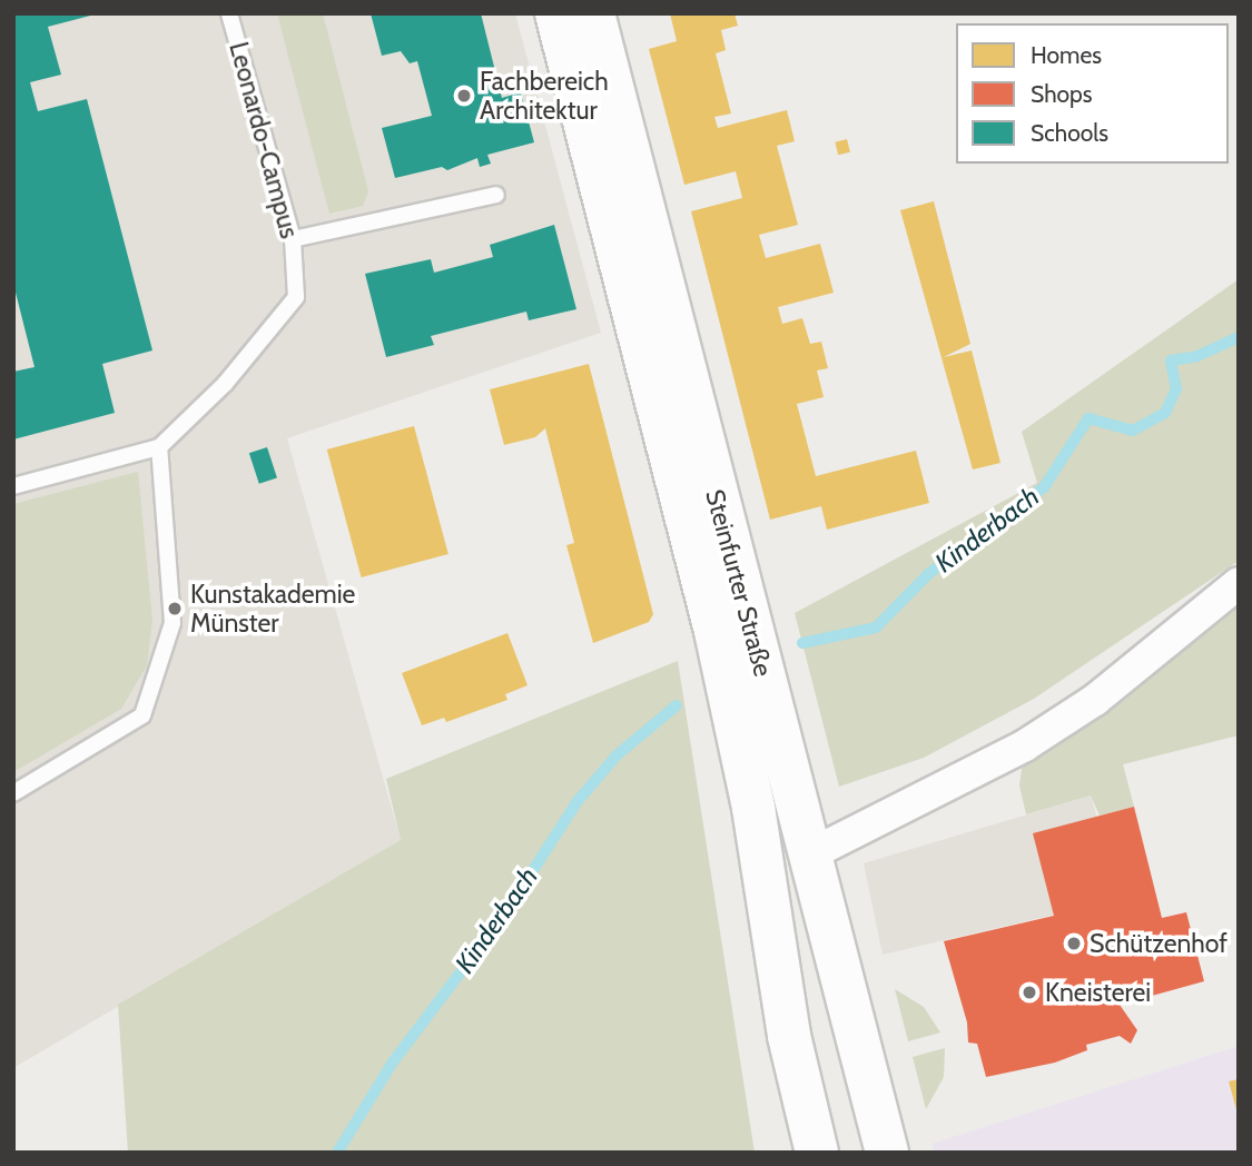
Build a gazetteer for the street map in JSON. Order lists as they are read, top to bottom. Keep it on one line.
{"streets":{"main road":["Steinfurter Straße"],"lane":["Leonardo-Campus"]},"water":["Kinderbach"],"places":["Fachbereich Architektur","Kunstakademie Münster","Schützenhof","Kneisterei"],"legend":["Homes","Shops","Schools"]}
